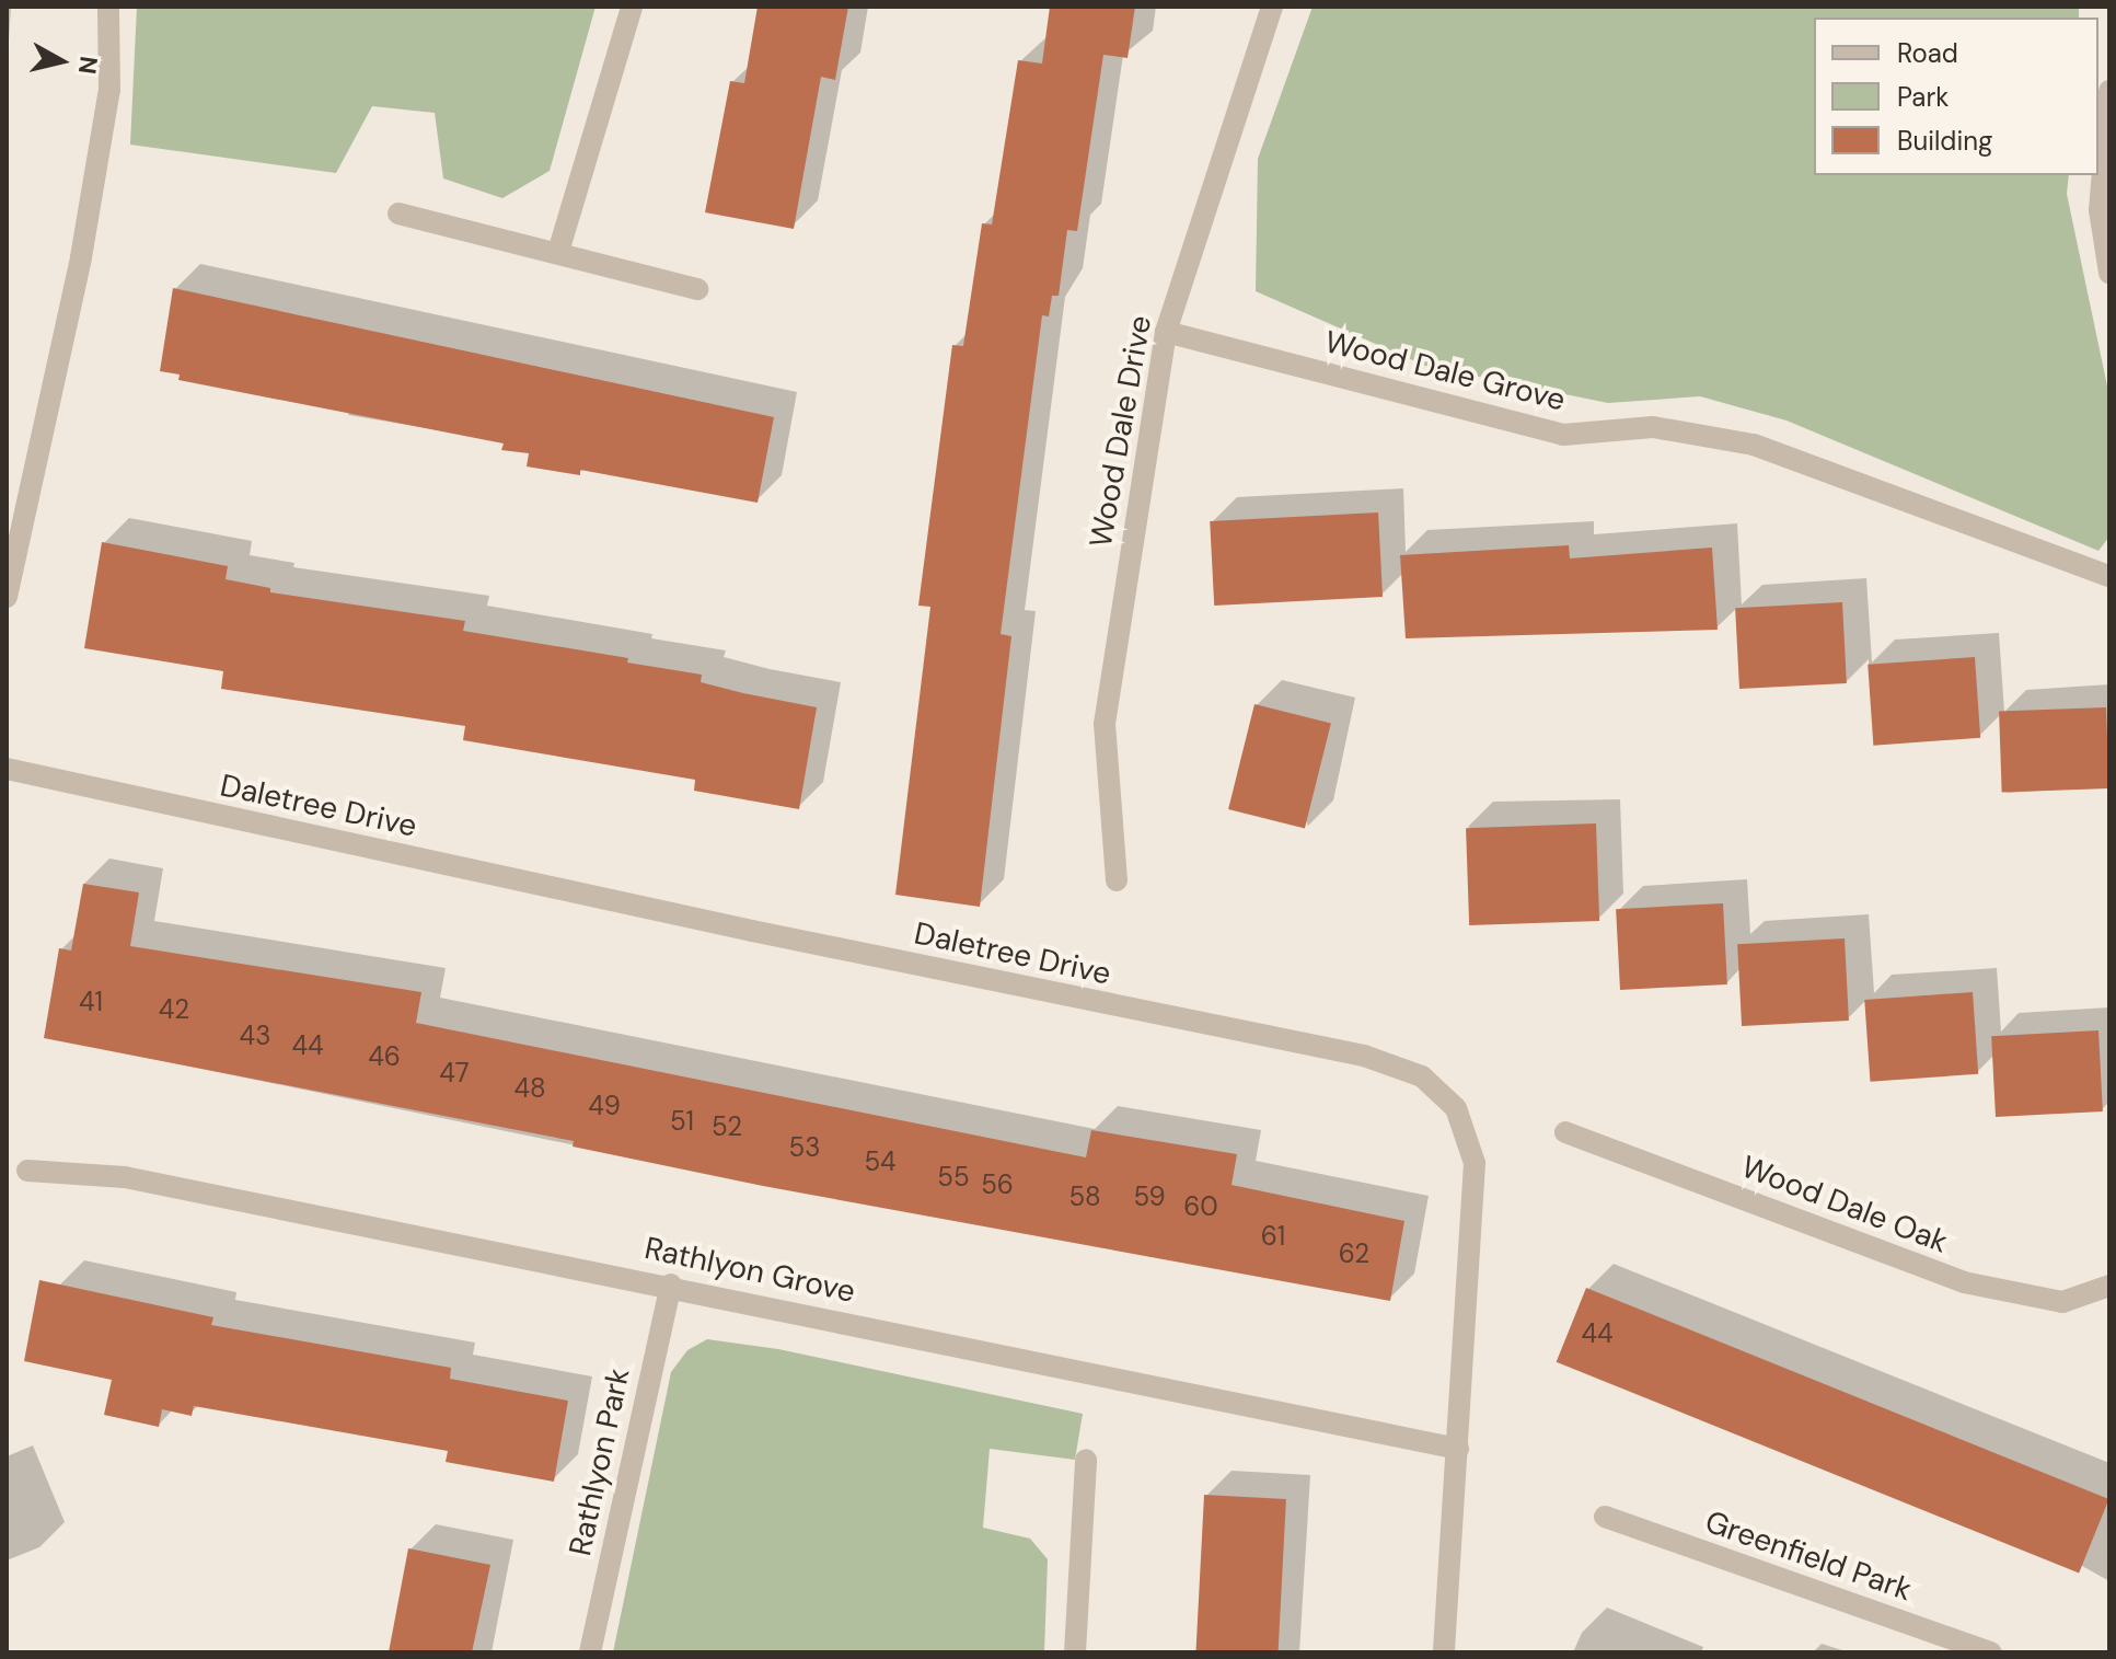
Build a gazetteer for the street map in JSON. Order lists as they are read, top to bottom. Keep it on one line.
{"streets":{"street":["Wood Dale Grove","Wood Dale Drive","Daletree Drive","Wood Dale Oak","Rathlyon Grove","Rathlyon Park","Greenfield Park"]},"crossings":[["Wood Dale Grove","Wood Dale Drive"],["Daletree Drive","Rathlyon Grove"],["Rathlyon Grove","Rathlyon Park"]],"house_numbers":["41","42","43","44","46","47","48","49","51","52","53","54","55","56","58","59","60","61","62","44"],"legend":["Road","Park","Building"],"north":"right"}
